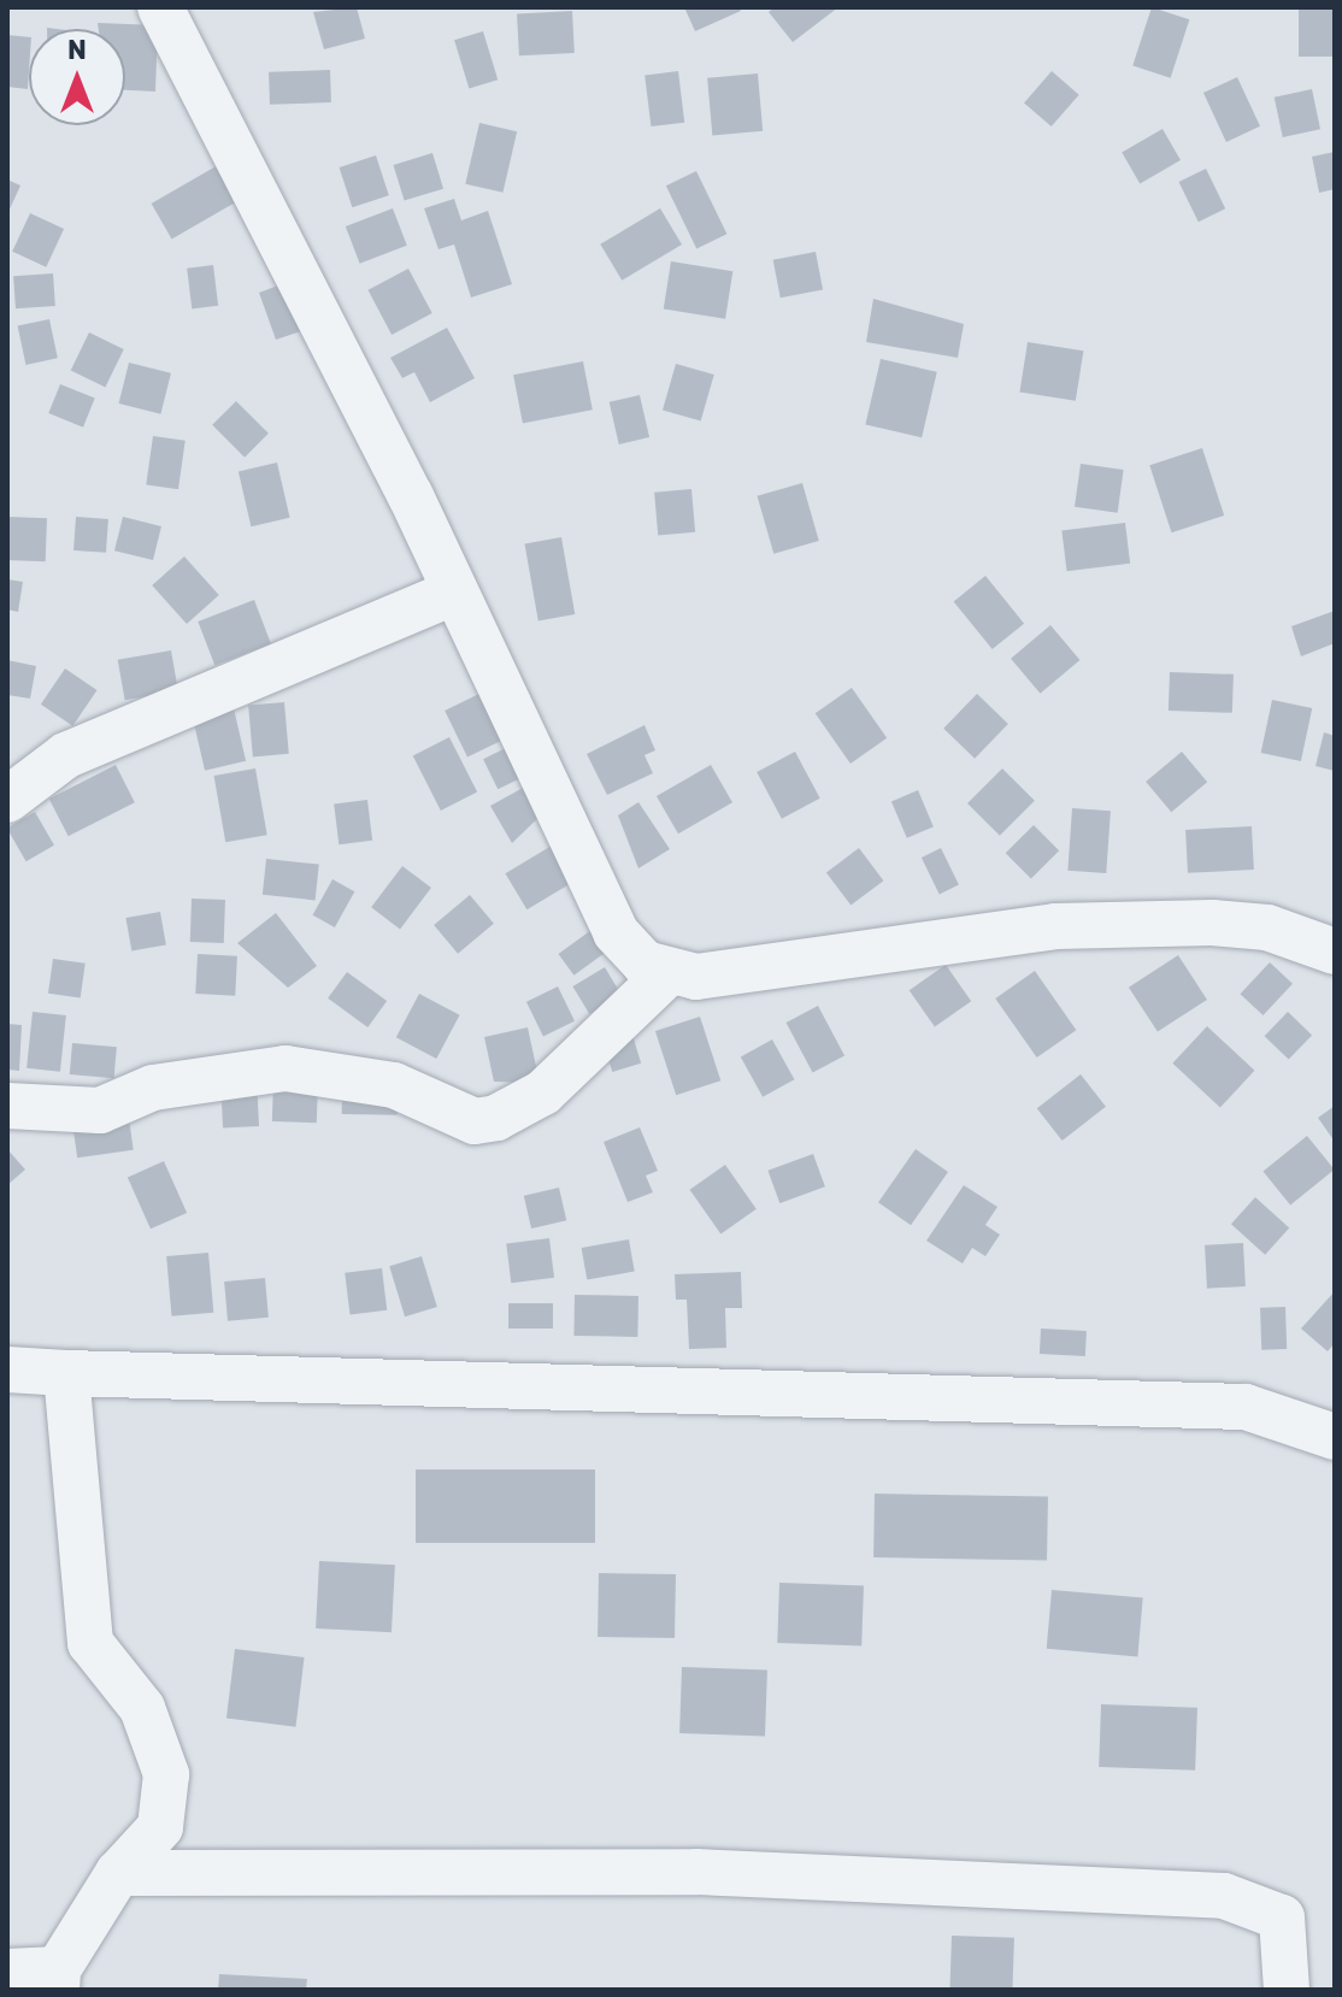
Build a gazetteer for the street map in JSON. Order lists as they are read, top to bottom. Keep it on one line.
{"north":"top"}
